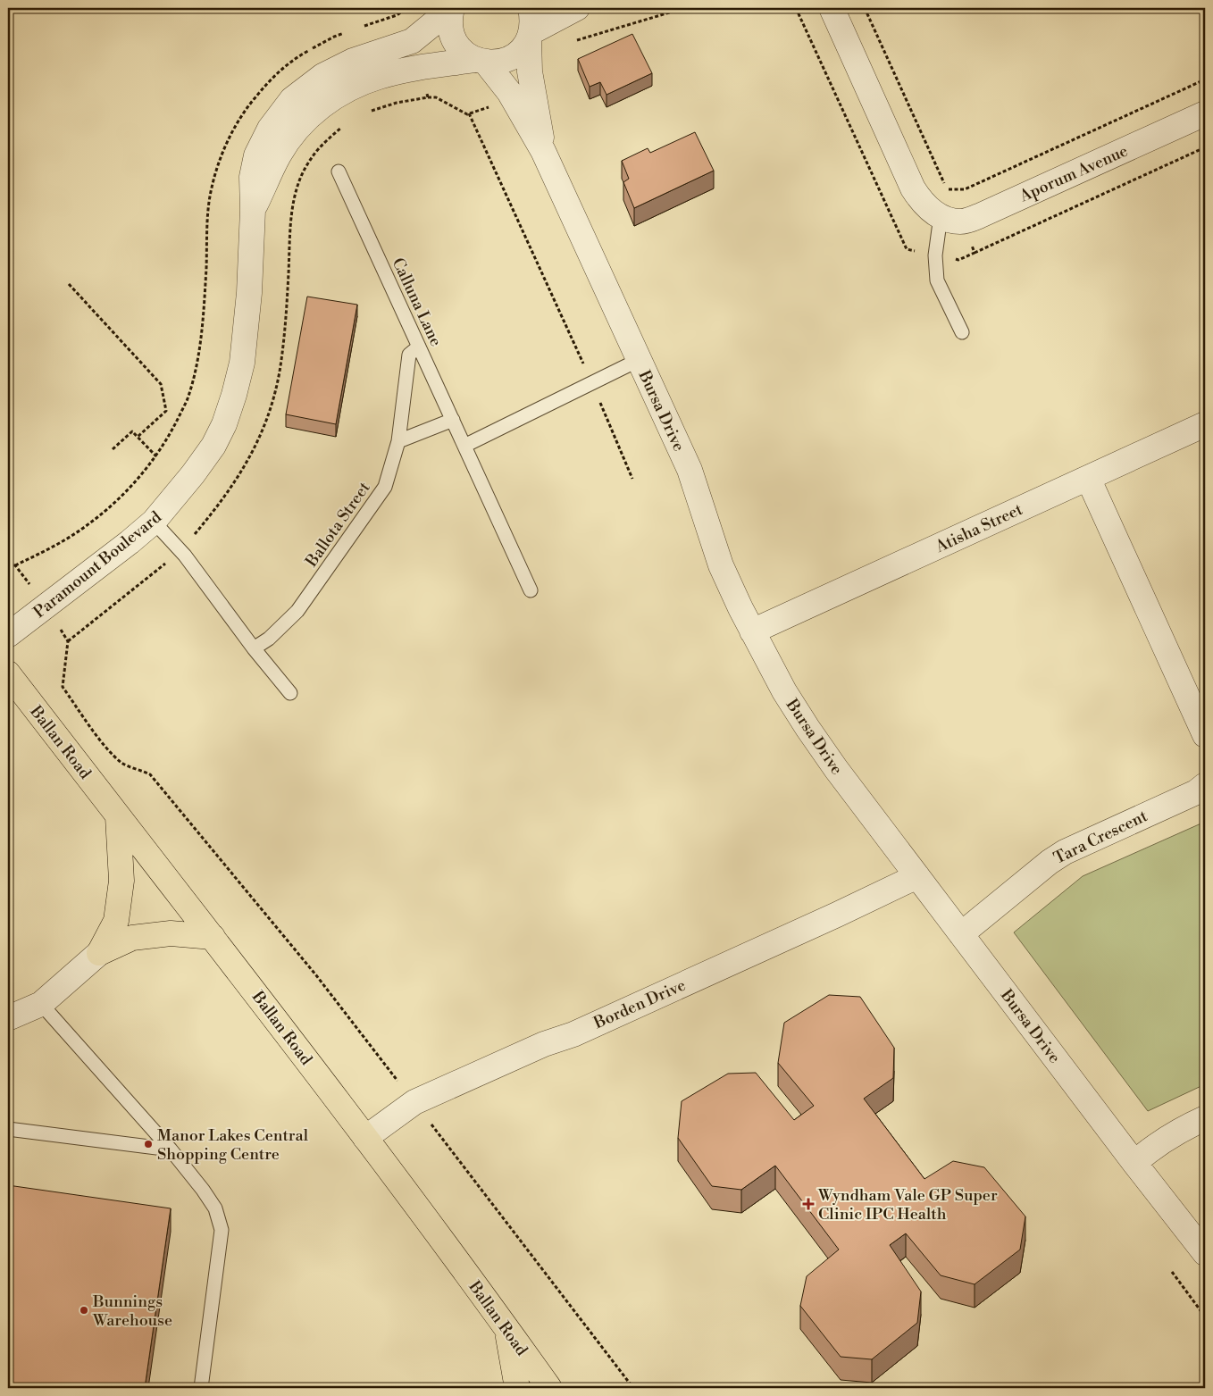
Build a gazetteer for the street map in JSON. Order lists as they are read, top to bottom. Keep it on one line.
{"streets":{"main road":["Ballan Road"],"street":["Aporum Avenue","Bursa Drive","Atisha Street","Paramount Boulevard","Tara Crescent","Borden Drive"],"lane":["Calluna Lane","Ballota Street"]},"crossings":[["Calluna Lane","Ballota Street"],["Bursa Drive","Atisha Street"],["Bursa Drive","Paramount Boulevard"],["Bursa Drive","Tara Crescent"],["Bursa Drive","Borden Drive"],["Ballan Road","Borden Drive"]],"places":{"other":["Manor Lakes Central Shopping Centre","Bunnings Warehouse"],"health":["Wyndham Vale GP Super Clinic IPC Health"]}}
